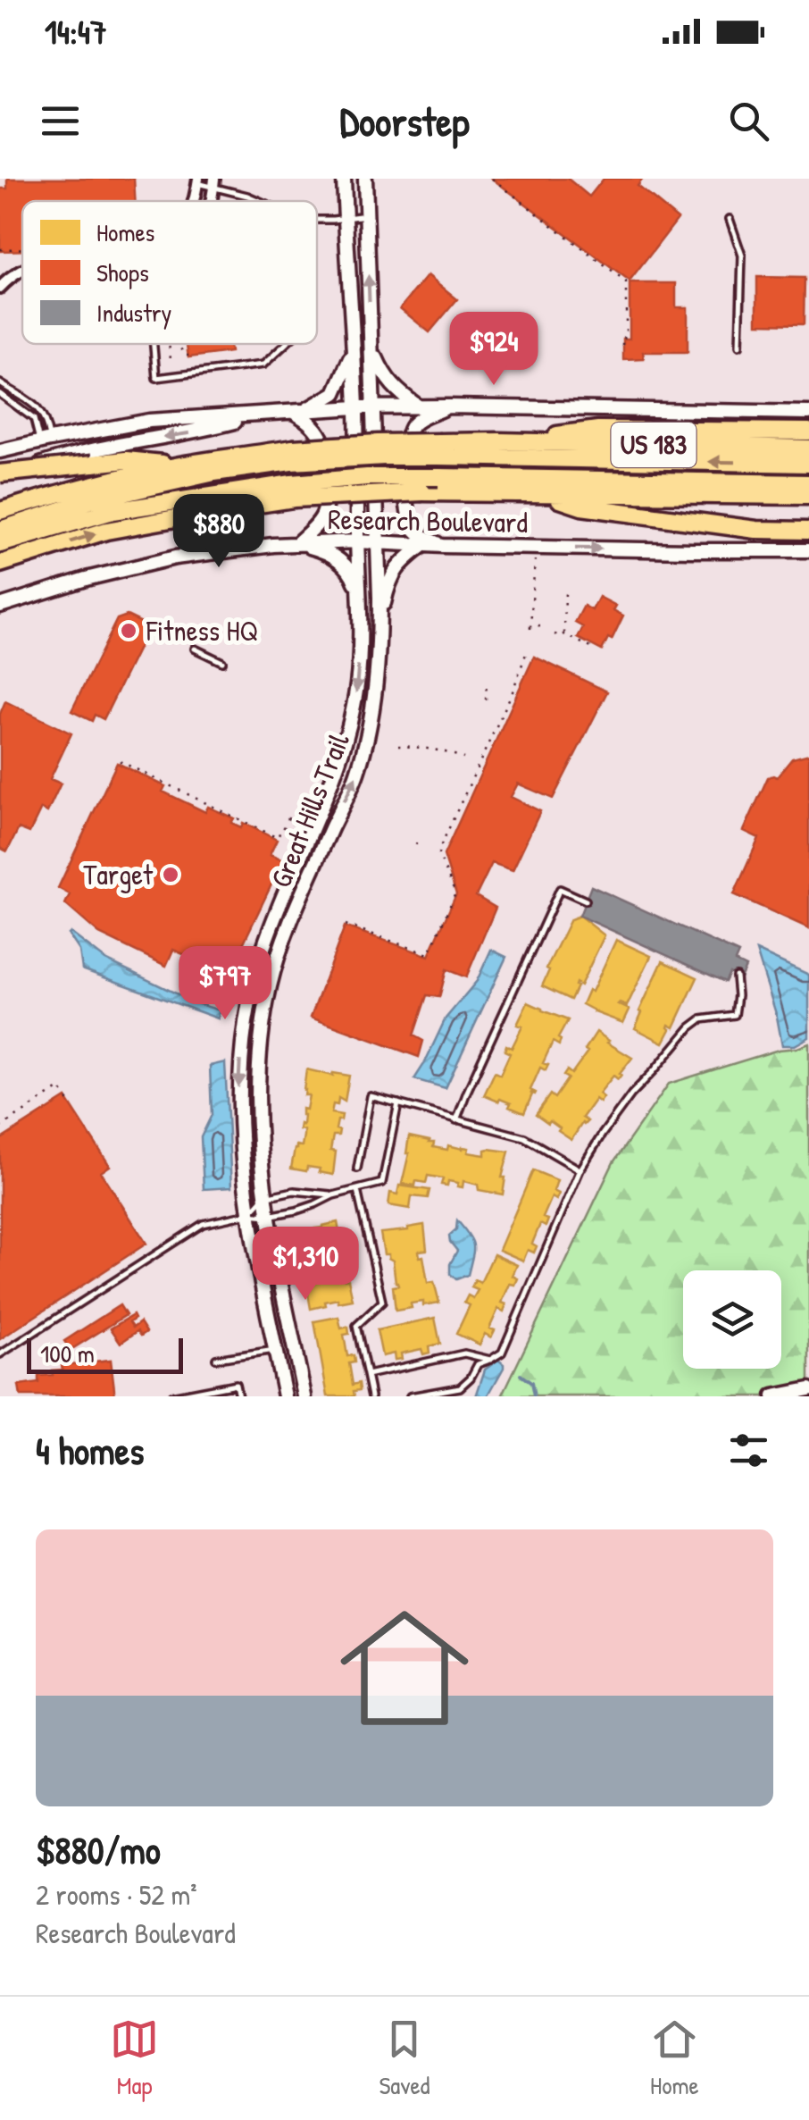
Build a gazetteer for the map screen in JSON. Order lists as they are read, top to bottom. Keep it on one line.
{"streets":{"highway":["US 183"],"main road":["Research Boulevard","Great Hills Trail"]},"crossings":[["Research Boulevard","Great Hills Trail"]],"one_way":["Research Boulevard"],"places":["Fitness HQ","Target"],"legend":["Homes","Shops","Industry"],"scale_bar":"100 m","page":{"status":"14:47","header":"Doorstep","price":["$924","$880","$797","$1,310"],"scale":"100 m","heading":"4 homes","list":[{"name":"$880/mo","note":"2 rooms · 52 m² · Research Boulevard"}],"tabs":["Map","Saved","Home"]}}
